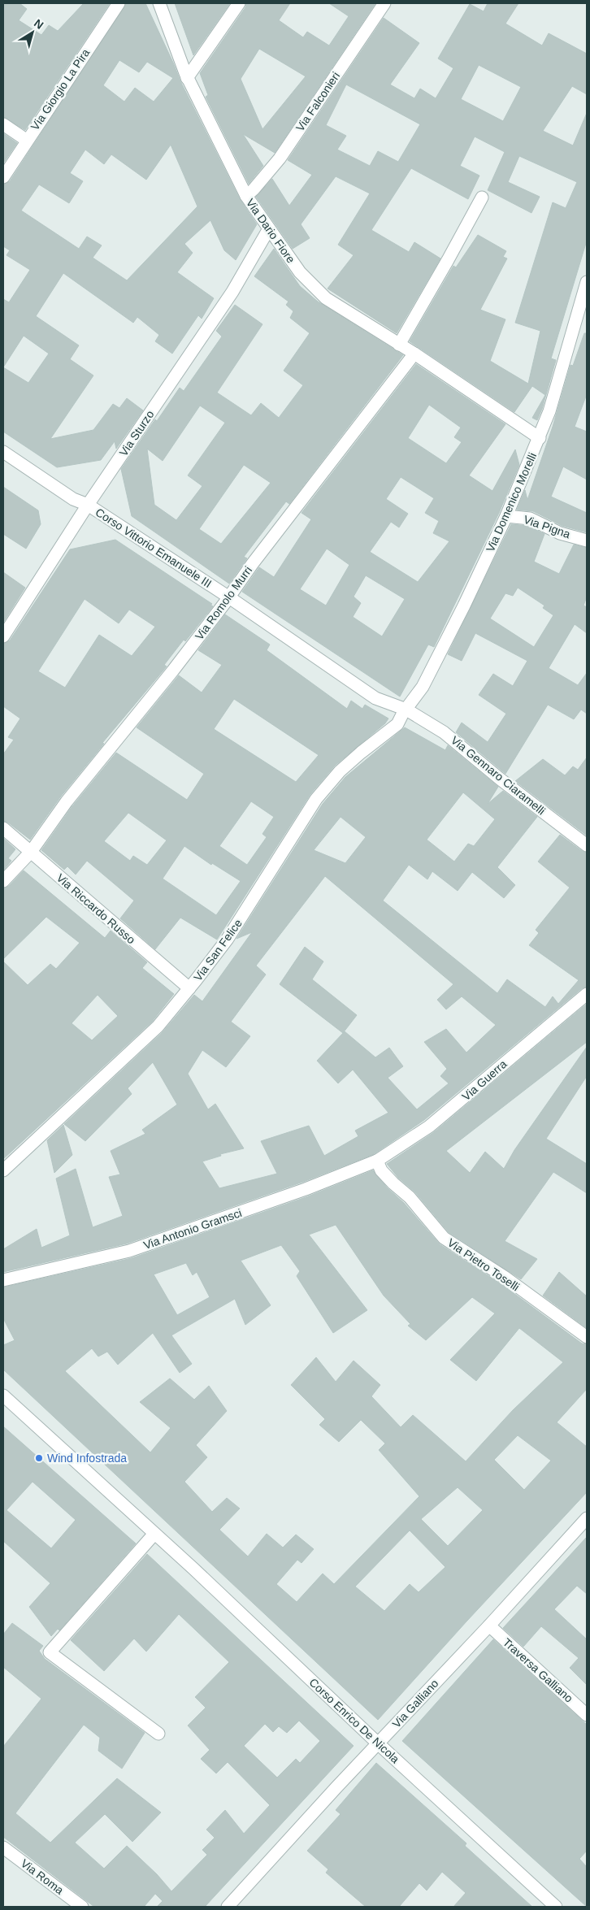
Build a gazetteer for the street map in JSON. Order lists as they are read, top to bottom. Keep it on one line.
{"streets":{"street":["Via Giorgio La Pira","Via Falconieri","Via Dario Fiore","Via Sturzo","Via Domenico Morelli","Via Pigna","Corso Vittorio Emanuele III","Via Romolo Murri","Via Gennaro Ciaramelli","Via Riccardo Russo","Via San Felice","Via Guerra","Via Antonio Gramsci","Via Pietro Toselli","Traversa Galliano","Via Galliano","Corso Enrico De Nicola","Via Roma"]},"crossings":[["Via Falconieri","Via Dario Fiore"],["Via Dario Fiore","Via Sturzo"],["Via Dario Fiore","Via Domenico Morelli"],["Via Dario Fiore","Via Romolo Murri"],["Via Sturzo","Corso Vittorio Emanuele III"],["Via Domenico Morelli","Via Pigna"],["Via Domenico Morelli","Corso Vittorio Emanuele III"],["Via Domenico Morelli","Via Gennaro Ciaramelli"],["Via Domenico Morelli","Via San Felice"],["Corso Vittorio Emanuele III","Via Romolo Murri"],["Corso Vittorio Emanuele III","Via Gennaro Ciaramelli"],["Corso Vittorio Emanuele III","Via San Felice"],["Via Romolo Murri","Via Riccardo Russo"],["Via Gennaro Ciaramelli","Via San Felice"],["Via Riccardo Russo","Via San Felice"],["Via Guerra","Via Antonio Gramsci"],["Via Guerra","Via Pietro Toselli"],["Via Antonio Gramsci","Via Pietro Toselli"],["Traversa Galliano","Via Galliano"],["Via Galliano","Corso Enrico De Nicola"]],"places":["Wind Infostrada"],"north":"top right"}
